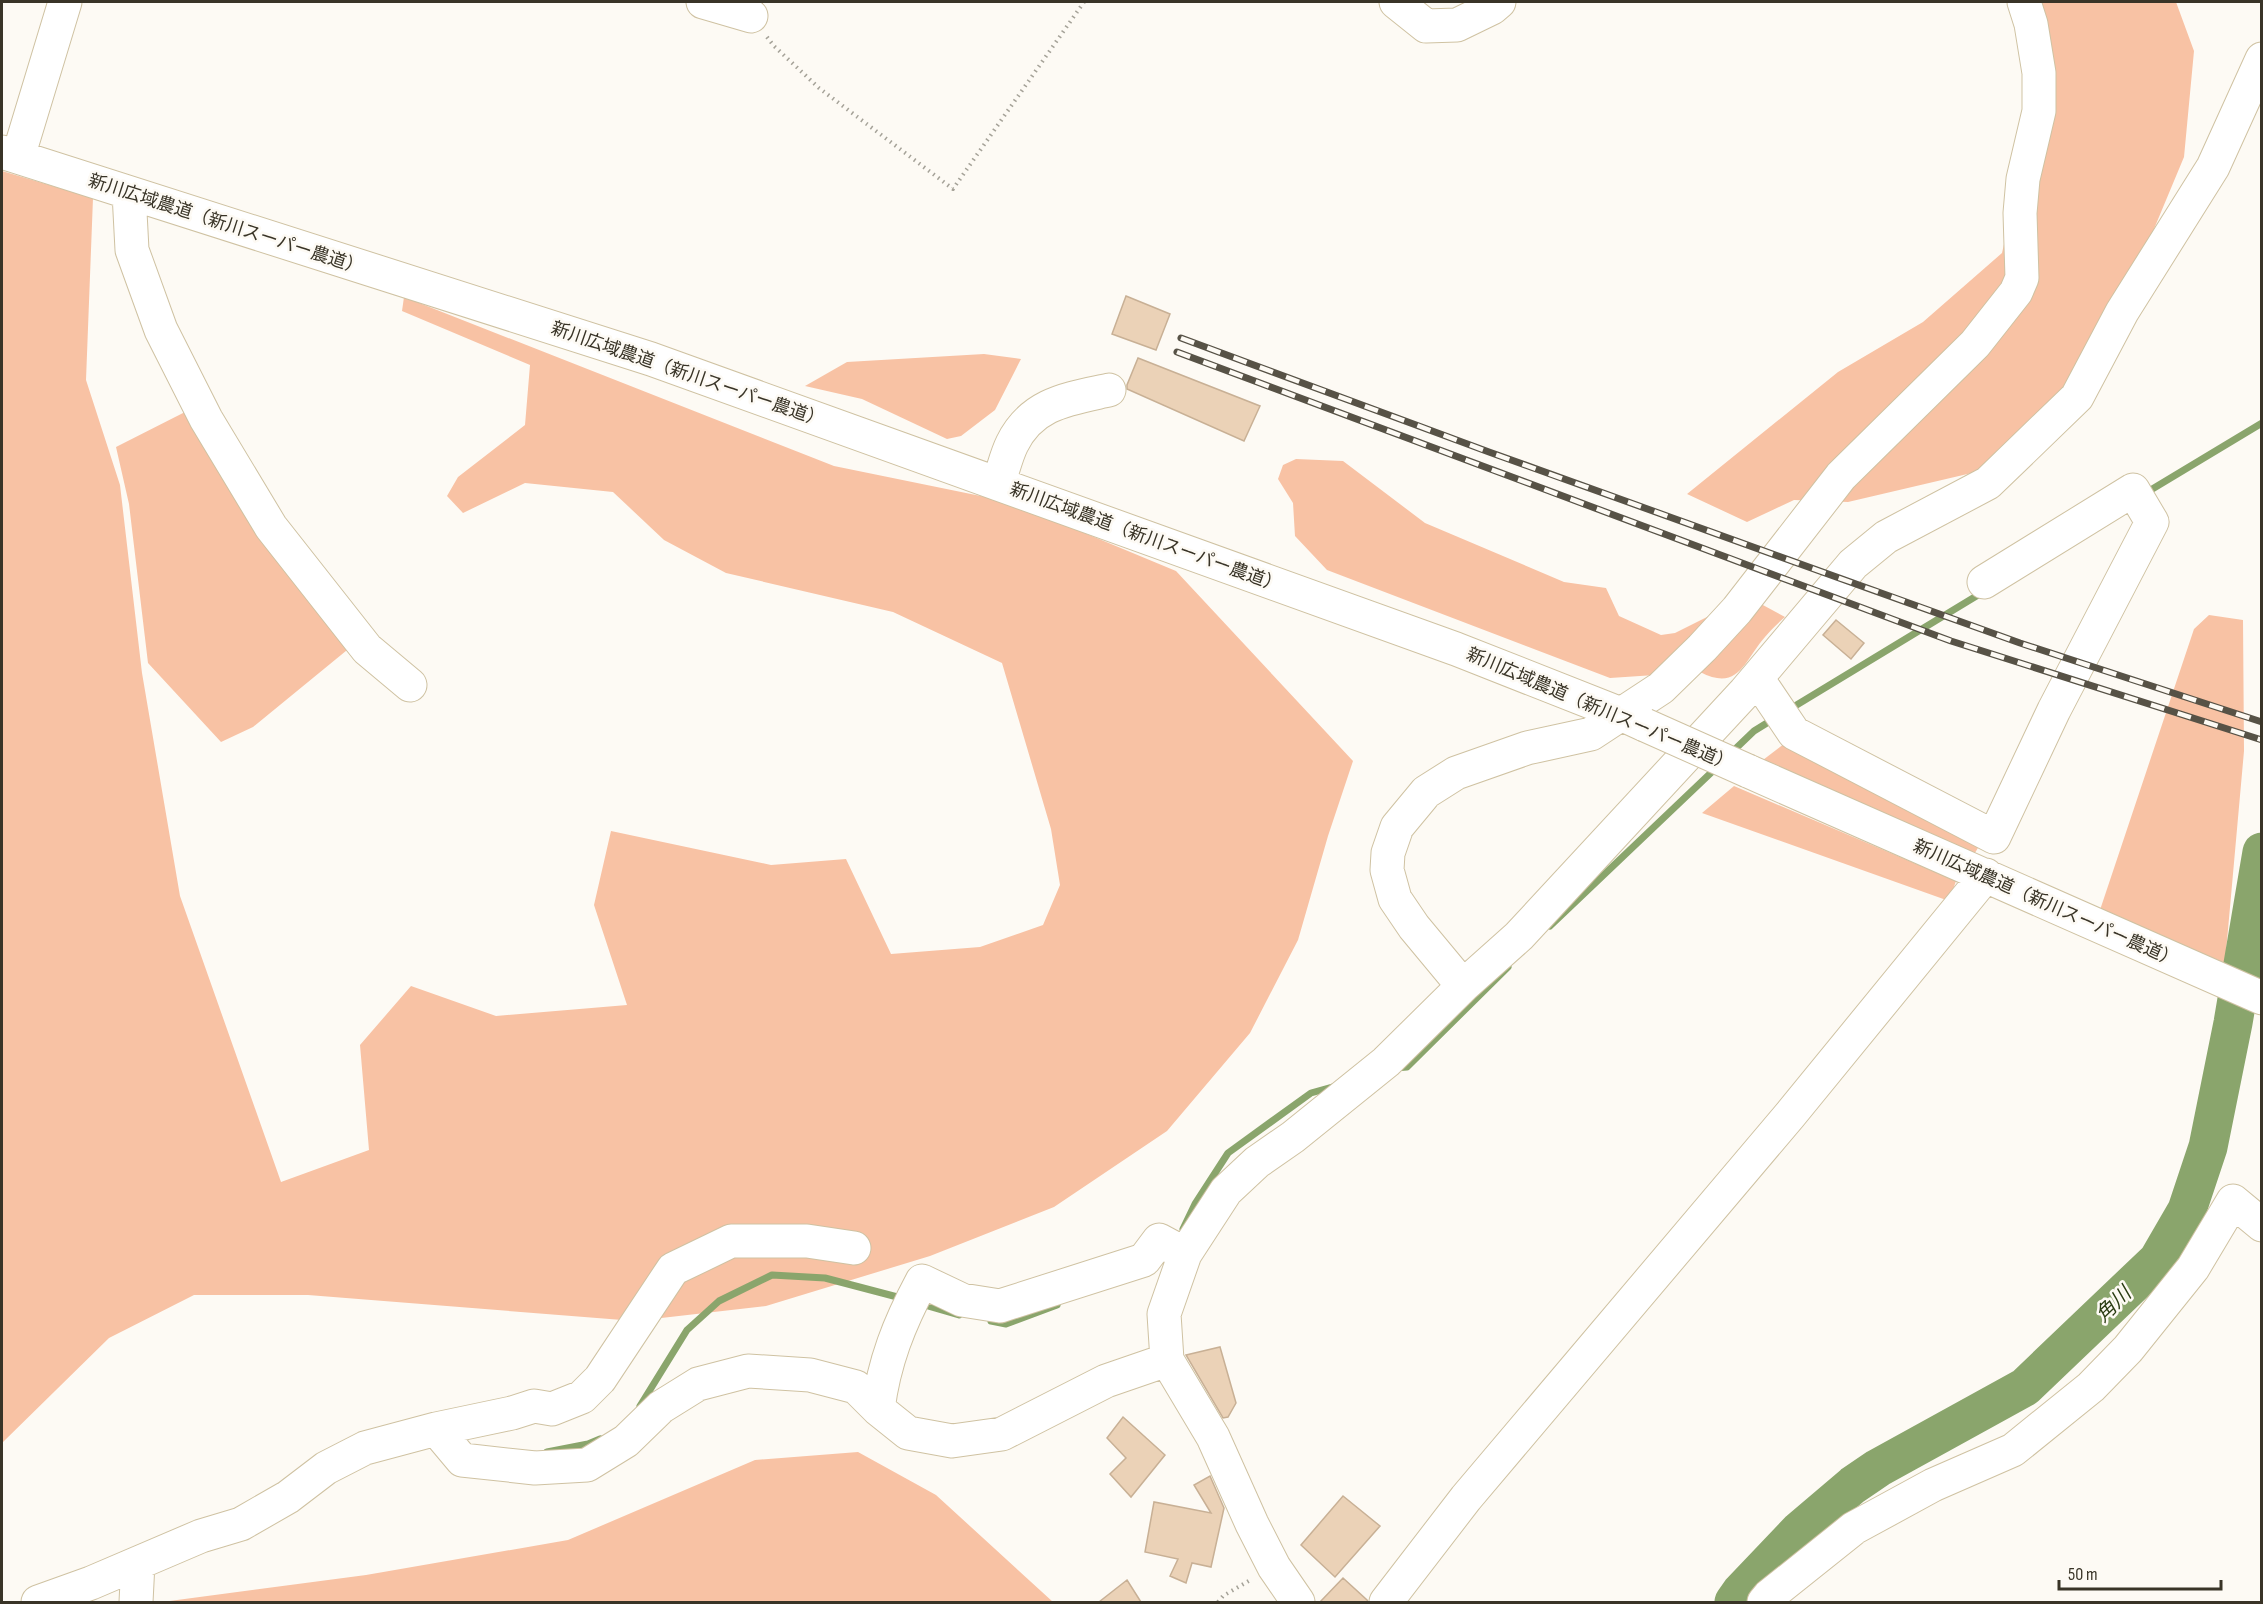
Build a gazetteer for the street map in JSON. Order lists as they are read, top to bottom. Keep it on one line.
{"streets":{"street":["新川広域農道（新川スーパー農道）"]},"water":["角川"],"scale_bar":"50 m"}
